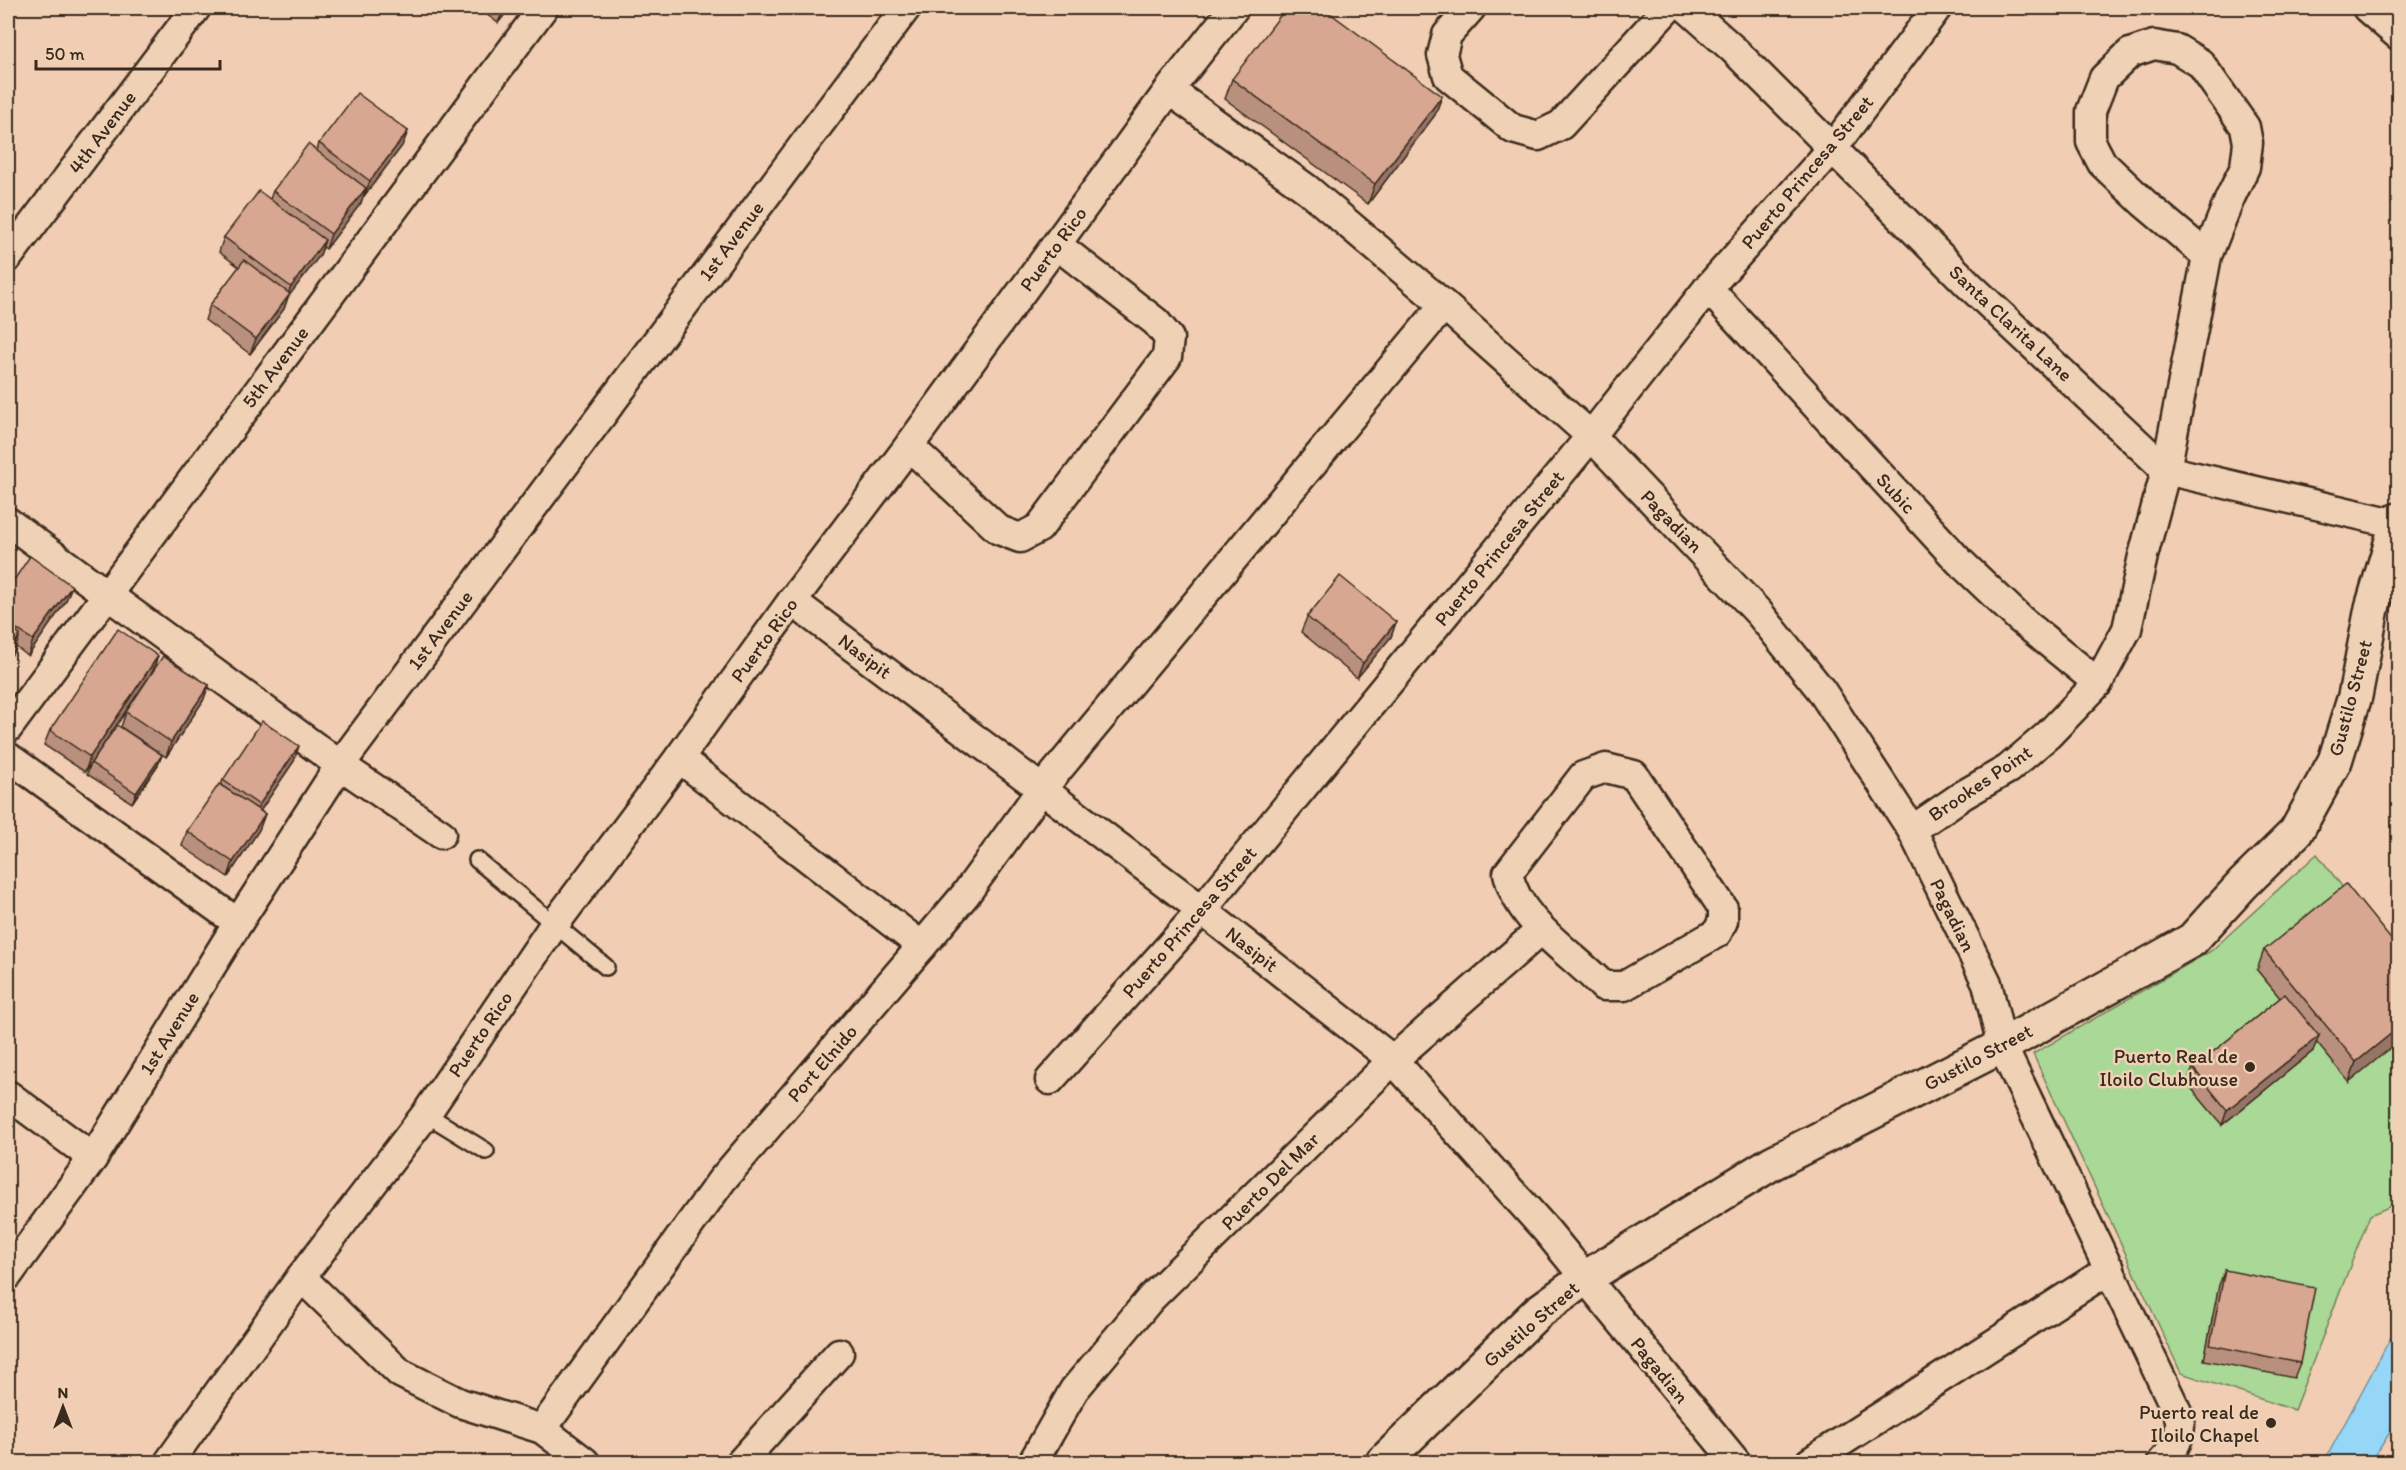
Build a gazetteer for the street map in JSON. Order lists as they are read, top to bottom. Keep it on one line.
{"streets":{"street":["4th Avenue","Puerto Princesa Street","1st Avenue","Puerto Rico","Santa Clarita Lane","5th Avenue","Subic","Pagadian","Nasipit","Gustilo Street","Brookes Point","Port Elnido","Puerto Del Mar"]},"crossings":[["Puerto Princesa Street","Santa Clarita Lane"],["Puerto Princesa Street","Subic"],["Puerto Princesa Street","Pagadian"],["Puerto Princesa Street","Nasipit"],["Puerto Rico","Pagadian"],["Puerto Rico","Nasipit"],["Santa Clarita Lane","Brookes Point"],["Subic","Brookes Point"],["Pagadian","Nasipit"],["Pagadian","Gustilo Street"],["Pagadian","Brookes Point"],["Pagadian","Port Elnido"],["Nasipit","Gustilo Street"],["Nasipit","Port Elnido"],["Nasipit","Puerto Del Mar"]],"places":["Puerto Real de Iloilo Clubhouse","Puerto real de Iloilo Chapel"],"scale_bar":"50 m","north":"top"}
